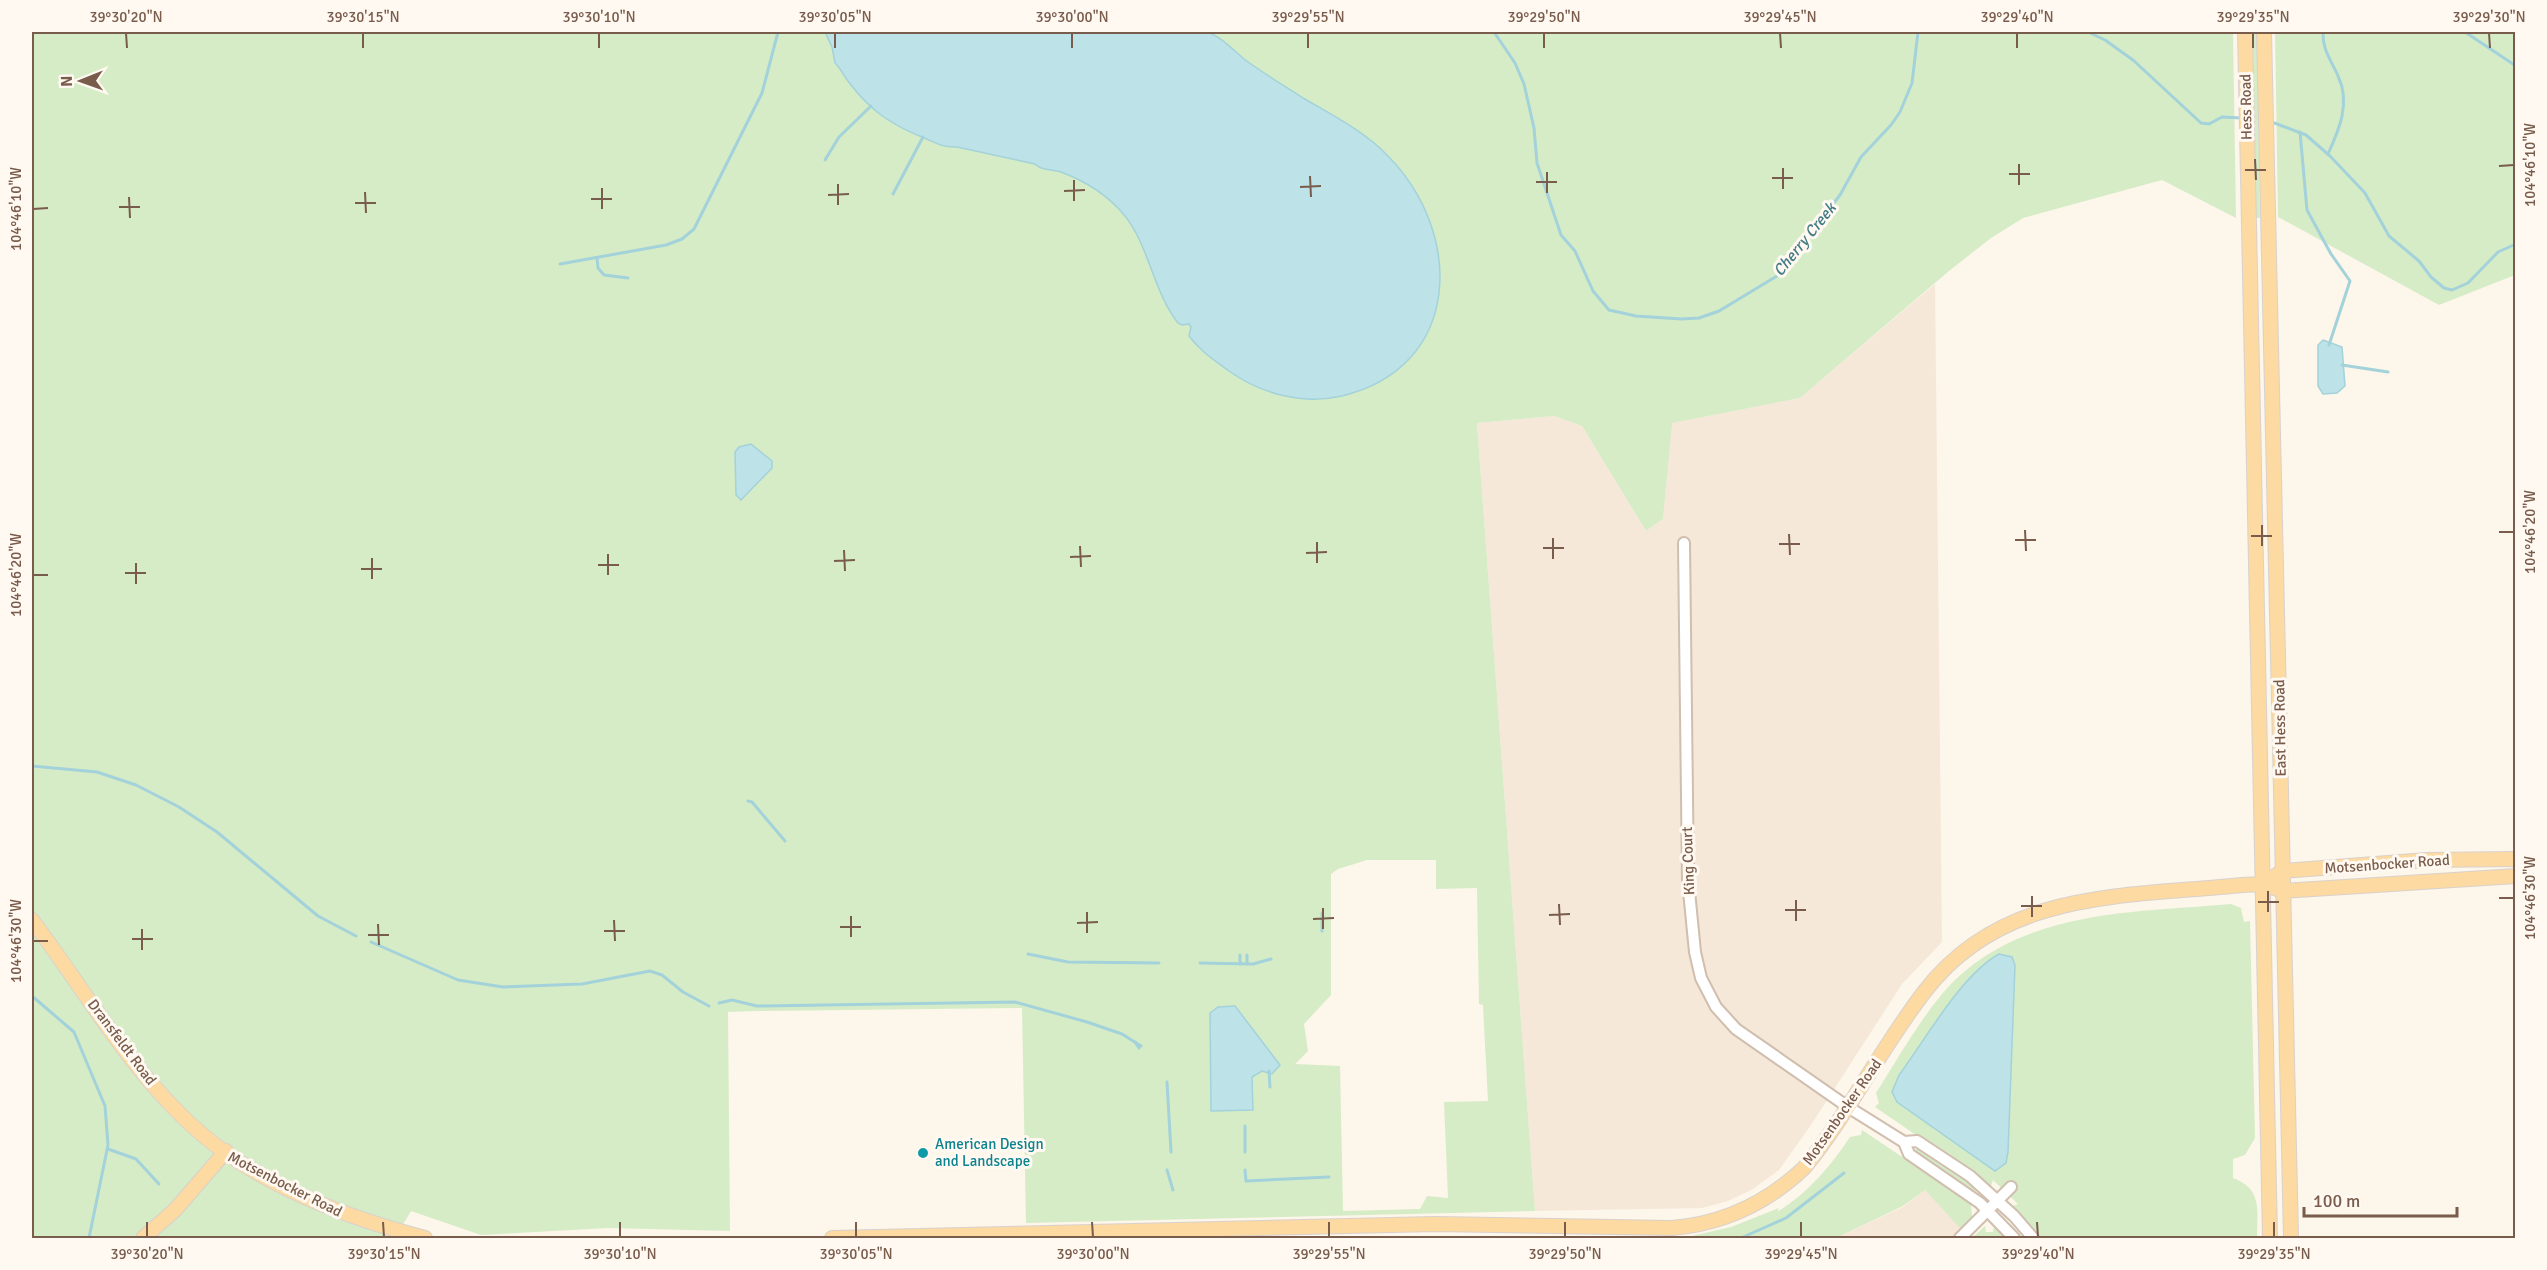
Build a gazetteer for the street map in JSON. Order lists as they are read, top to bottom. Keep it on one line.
{"streets":{"main road":["Hess Road","East Hess Road","Motsenbocker Road","Dransfeldt Road"],"street":["King Court"]},"crossings":[["Hess Road","East Hess Road"],["East Hess Road","Motsenbocker Road"],["King Court","Motsenbocker Road"],["Motsenbocker Road","Dransfeldt Road"]],"water":["Cherry Creek"],"places":["American Design and Landscape"],"scale_bar":"100 m","north":"left","coordinates":["39°30'20\"N","39°30'15\"N","39°30'10\"N","39°30'05\"N","39°30'00\"N","39°29'55\"N","39°29'50\"N","39°29'45\"N","39°29'40\"N","39°29'35\"N","39°29'30\"N","104°46'10\"W","104°46'20\"W","104°46'30\"W"]}
